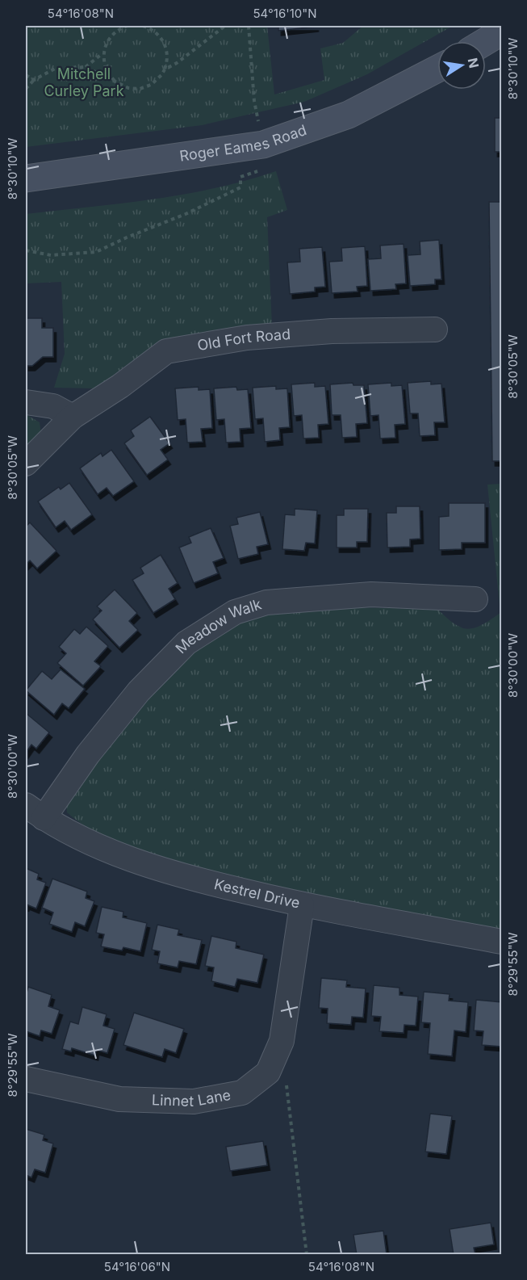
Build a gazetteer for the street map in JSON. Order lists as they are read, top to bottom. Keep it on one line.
{"streets":{"main road":["Roger Eames Road"],"street":["Old Fort Road","Meadow Walk","Kestrel Drive","Linnet Lane"]},"crossings":[["Meadow Walk","Kestrel Drive"],["Kestrel Drive","Linnet Lane"]],"parks":["Mitchell Curley Park"],"north":"right","coordinates":["54°16'08\"N","54°16'10\"N","8°30'10\"W","8°30'05\"W","8°30'00\"W","8°29'55\"W","54°16'06\"N"]}
